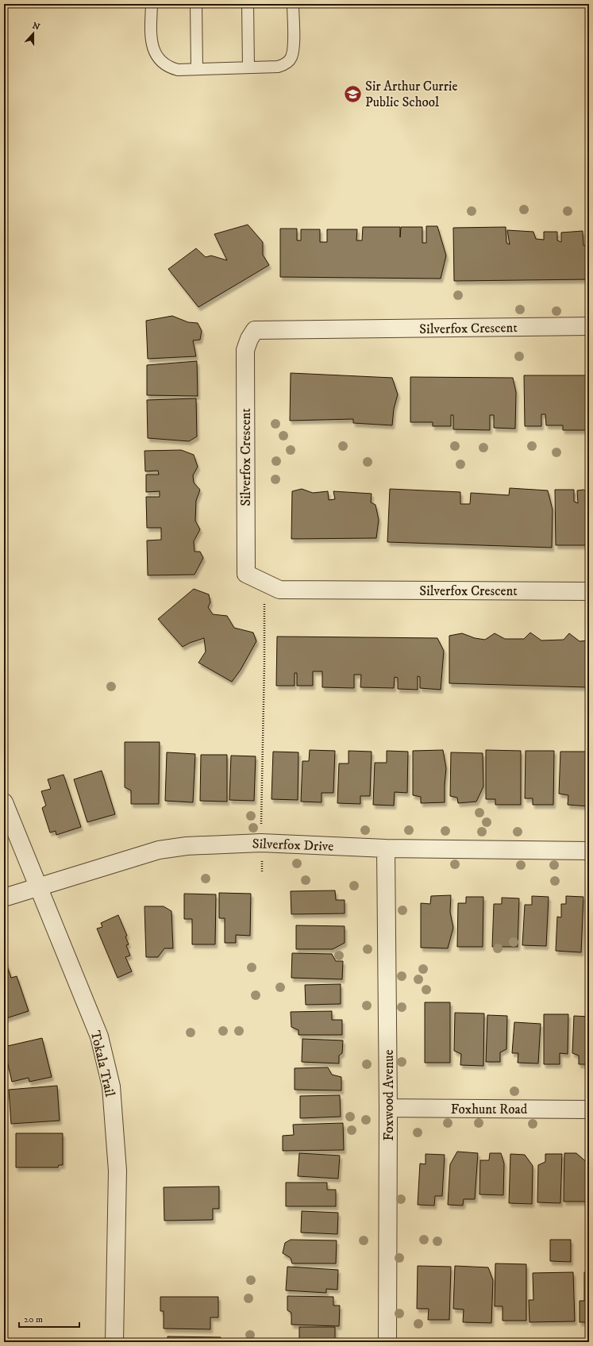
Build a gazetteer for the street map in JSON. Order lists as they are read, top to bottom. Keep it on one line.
{"streets":{"street":["Silverfox Crescent","Silverfox Drive","Tokala Trail","Foxwood Avenue","Foxhunt Road"]},"crossings":[["Silverfox Drive","Tokala Trail"],["Silverfox Drive","Foxwood Avenue"],["Foxwood Avenue","Foxhunt Road"]],"places":{"school or university":["Sir Arthur Currie Public School"]},"scale_bar":"20 m","north":"top"}
